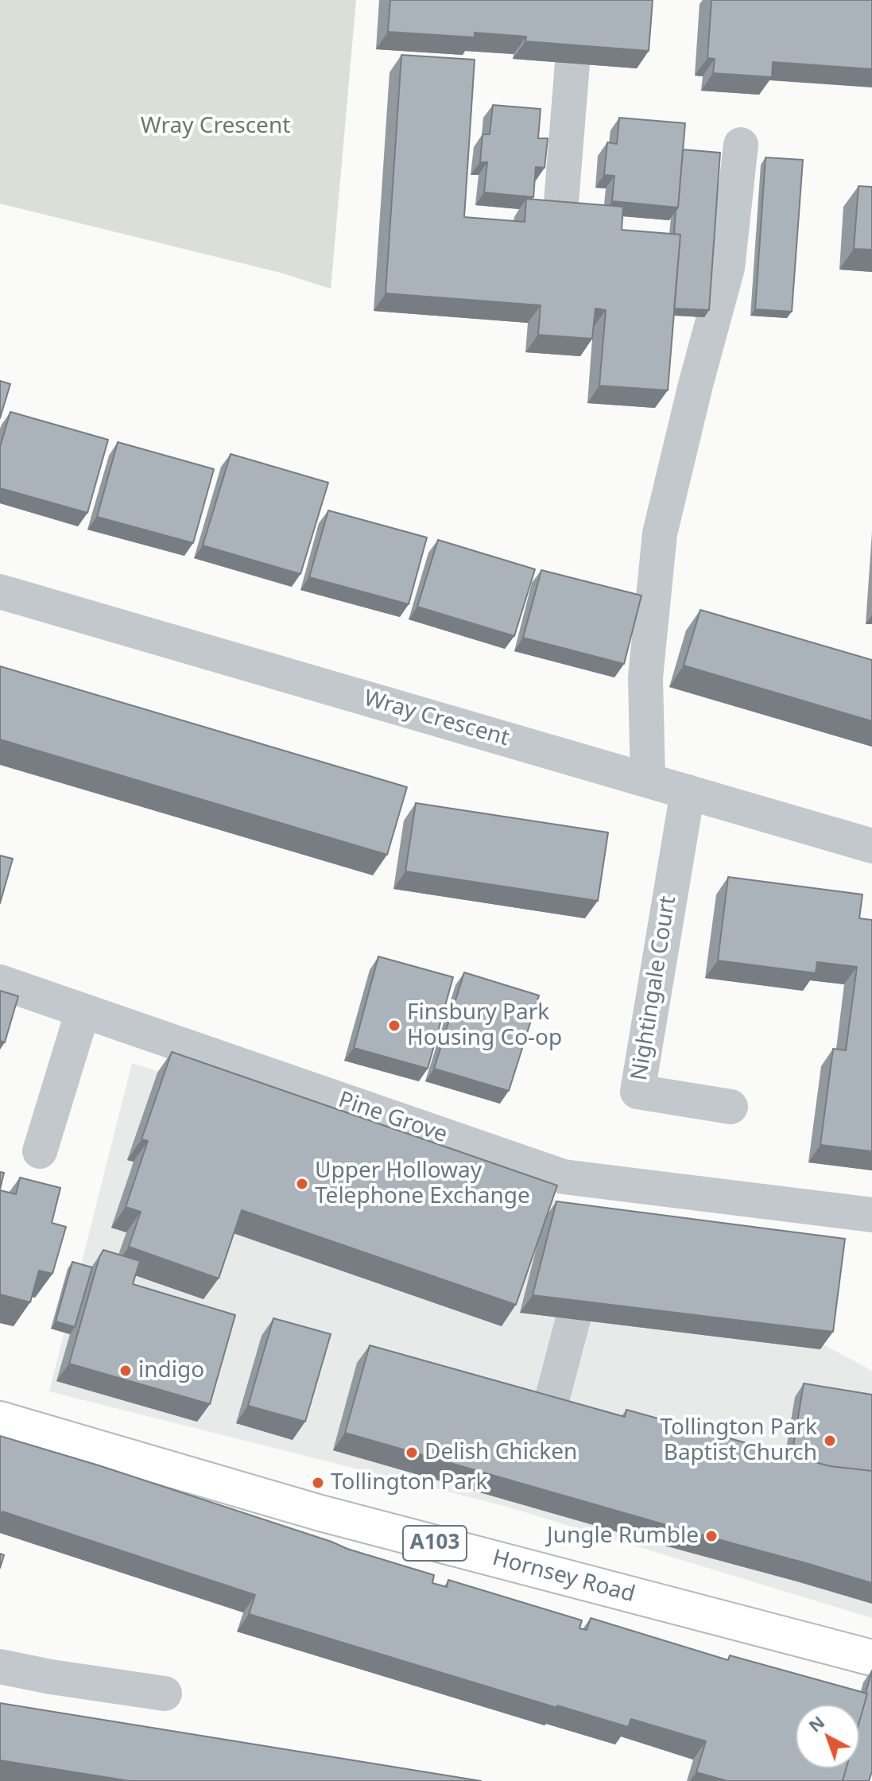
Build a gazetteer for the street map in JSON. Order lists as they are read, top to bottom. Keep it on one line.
{"streets":{"main road":["A103","Hornsey Road"],"street":["Wray Crescent","Nightingale Court","Pine Grove"]},"crossings":[["Wray Crescent","Nightingale Court"]],"parks":["Wray Crescent"],"places":["Finsbury Park Housing Co-op","Upper Holloway Telephone Exchange","indigo","Tollington Park Baptist Church","Delish Chicken","Tollington Park","Jungle Rumble"],"north":"top left"}
